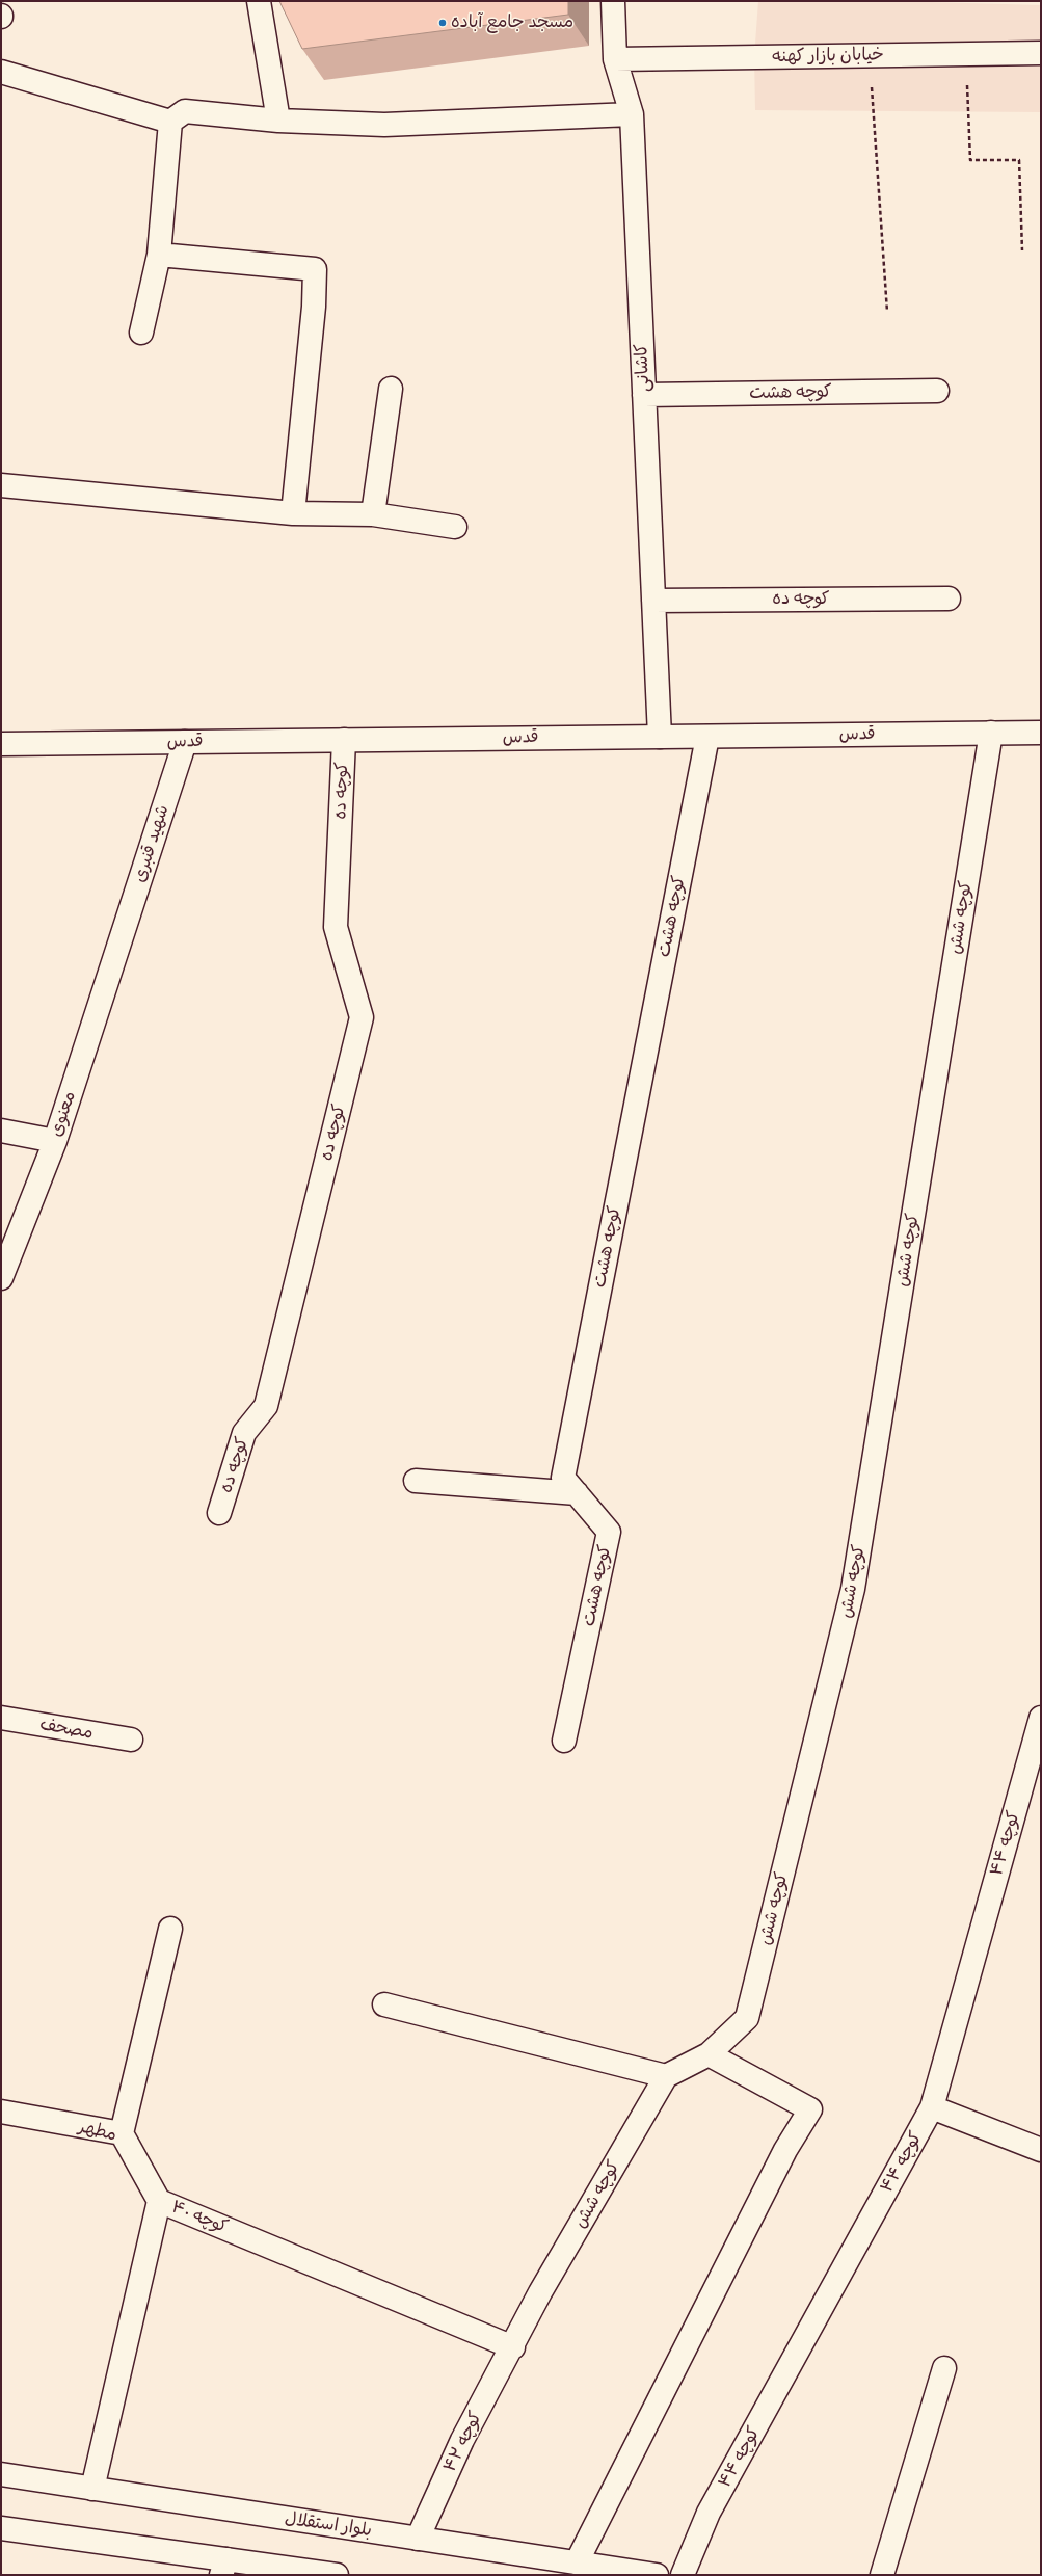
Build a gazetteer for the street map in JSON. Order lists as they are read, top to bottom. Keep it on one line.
{"streets":{"street":["خیابان بازار کهنه","کاشانی","کوچه هشت","کوچه ده","قدس","شهید قنبری","کوچه شش","معنوی","مصحف","کوچه ۴۴","مطهر","کوچه ۴۰","کوچه ۴۲","بلوار استقلال"]},"crossings":[["خیابان بازار کهنه","کاشانی"],["کاشانی","کوچه هشت"],["کاشانی","کوچه ده"],["کاشانی","قدس"],["کوچه هشت","قدس"],["کوچه ده","قدس"],["قدس","شهید قنبری"],["قدس","کوچه شش"],["شهید قنبری","معنوی"],["کوچه شش","کوچه ۴۰"],["کوچه شش","کوچه ۴۲"],["مطهر","کوچه ۴۰"],["کوچه ۴۰","کوچه ۴۲"],["کوچه ۴۰","بلوار استقلال"],["کوچه ۴۲","بلوار استقلال"]],"places":["مسجد جامع آباده"]}
